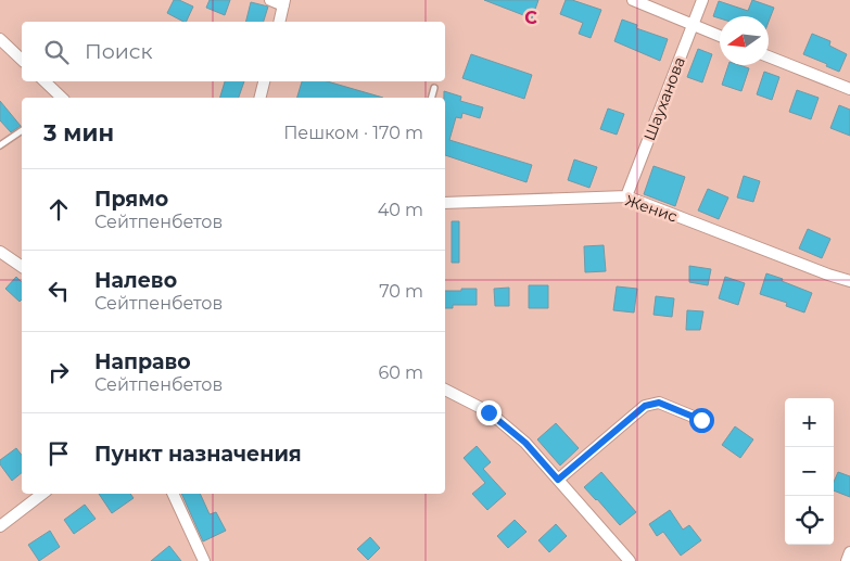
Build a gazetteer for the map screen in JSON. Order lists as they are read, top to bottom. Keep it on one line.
{"streets":{"street":["Шауханова","Женис"]},"crossings":[["Шауханова","Женис"]],"north":"left","page":{"search":"Поиск","heading":["3 мин","Пешком · 170 m"],"list":[["Прямо","Сейтпенбетов","40 m"],["Налево","Сейтпенбетов","70 m"],["Направо","Сейтпенбетов","60 m"],"Пункт назначения"],"map_buttons":["+","−"]},"grid":{"columns":["C"]}}
